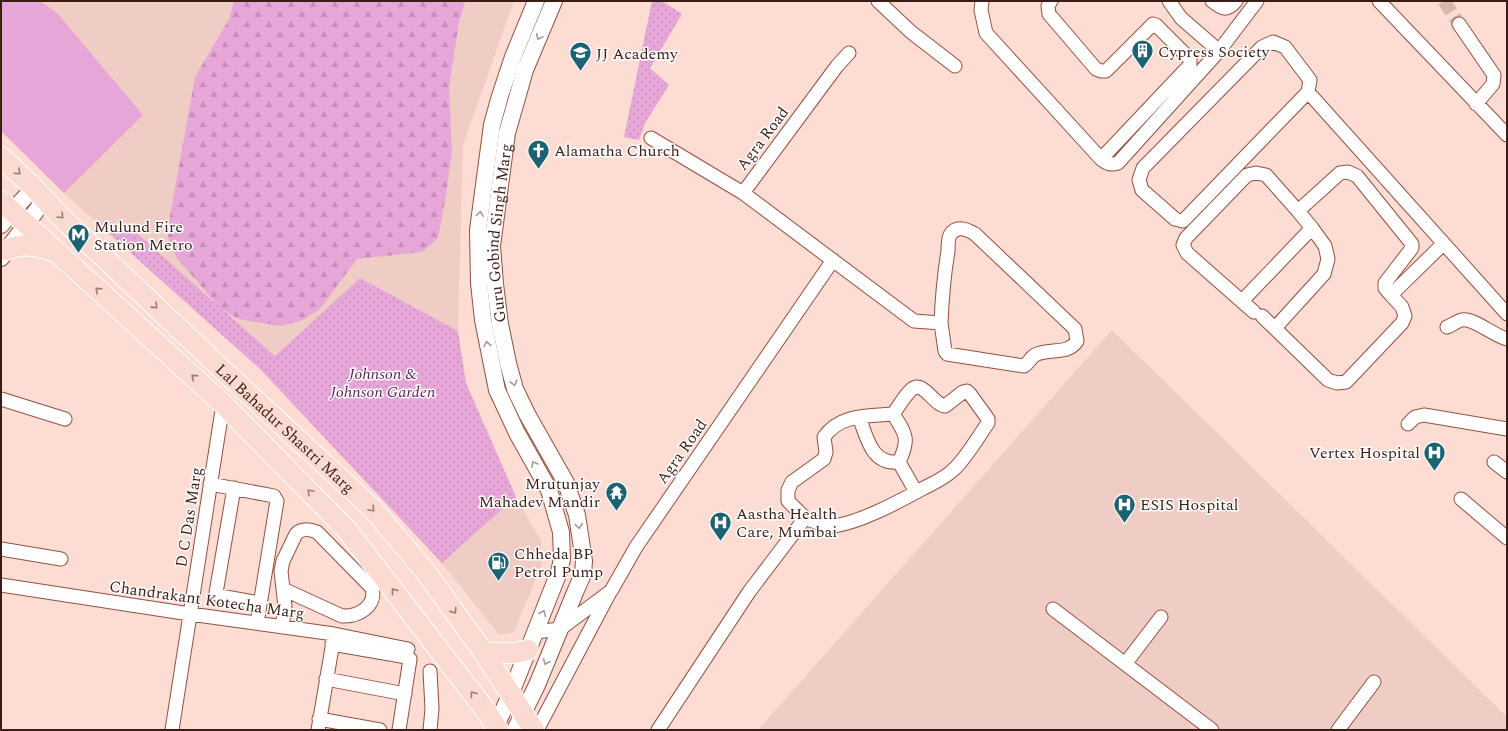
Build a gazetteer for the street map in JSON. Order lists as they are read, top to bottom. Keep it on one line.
{"streets":{"main road":["Lal Bahadur Shastri Marg"],"street":["Agra Road","Guru Gobind Singh Marg","D C Das Marg","Chandrakant Kotecha Marg"]},"crossings":[["Agra Road","Guru Gobind Singh Marg"],["Guru Gobind Singh Marg","Lal Bahadur Shastri Marg"],["Lal Bahadur Shastri Marg","D C Das Marg"],["D C Das Marg","Chandrakant Kotecha Marg"]],"parks":["Johnson & Johnson Garden"],"places":{"building":["Cypress Society"],"school or university":["JJ Academy"],"church":["Alamatha Church"],"metro station":["Mulund Fire Station Metro"],"hospital":["Vertex Hospital","ESIS Hospital","Aastha Health Care, Mumbai"],"temple":["Mrutunjay Mahadev Mandir"],"fuel station":["Chheda BP Petrol Pump"]}}
